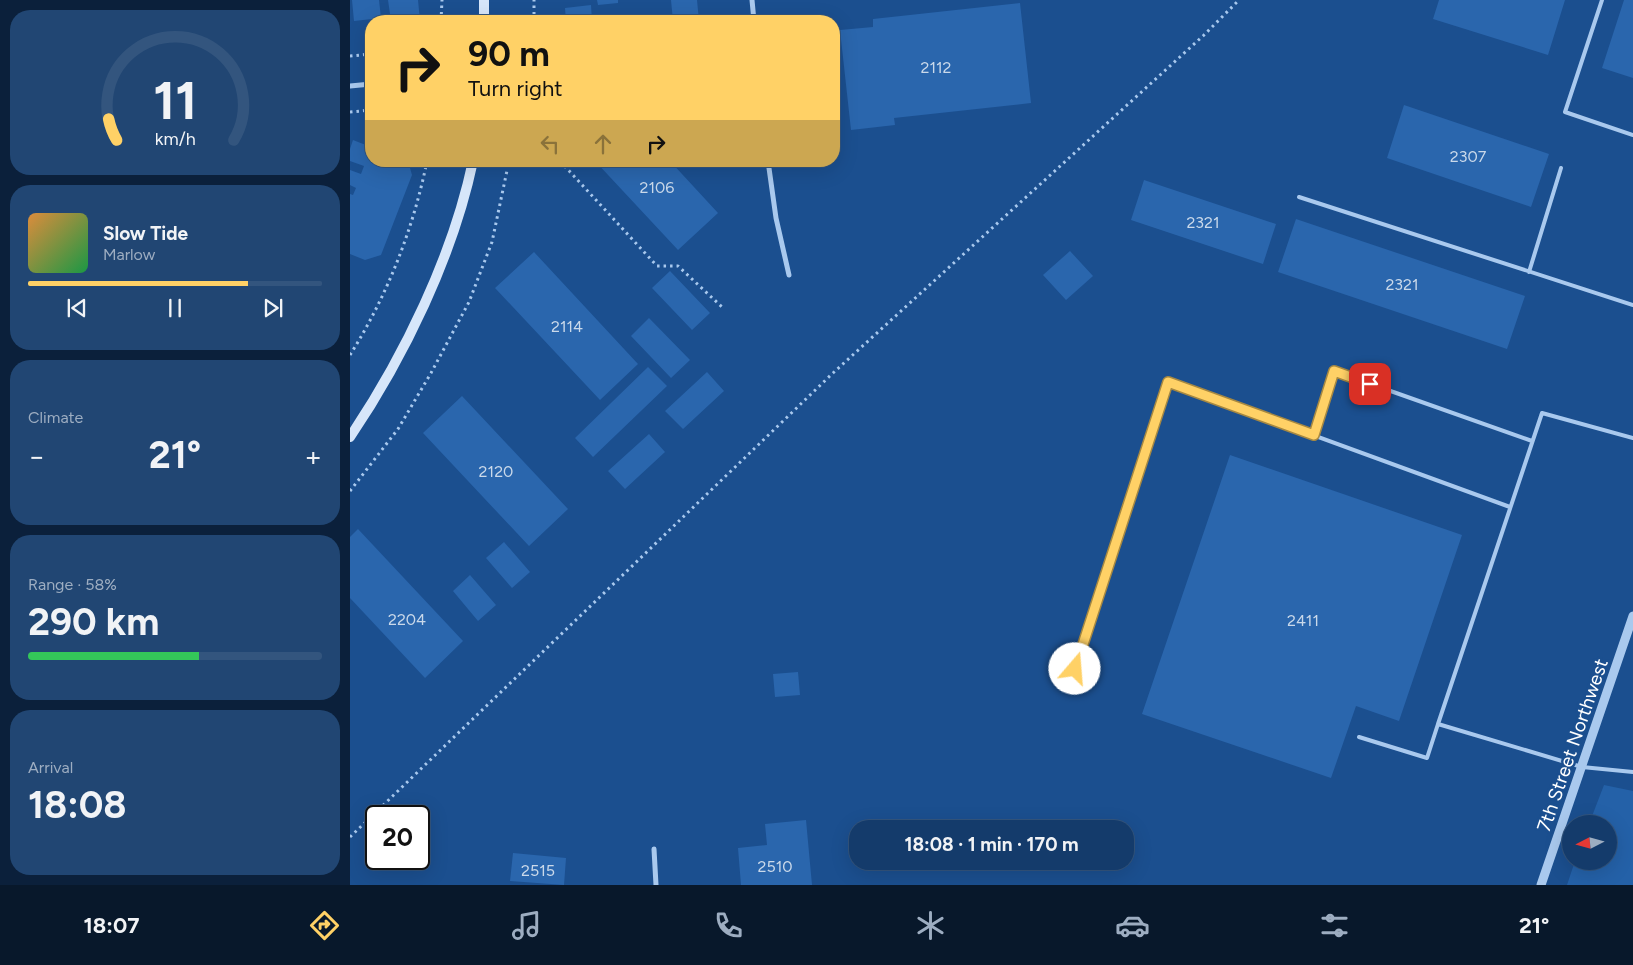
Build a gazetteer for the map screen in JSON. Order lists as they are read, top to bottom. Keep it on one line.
{"streets":{"street":["7th Street Northwest"]},"house_numbers":["2112","2307","2106","2321","2321","2114","2120","2204","2411","2510","2515"],"north":"left","page":{"turn":["90 m","Turn right"],"song":["Slow Tide","Marlow"],"tile":["Climate",["Range · 58%","290 km"],["Arrival","18:08"]],"heat":["−","21°","+"],"limit":"20","trip":"18:08 · 1 min · 170 m","tabs":["18:07","21°"],"gauge":["11","km/h"]}}
